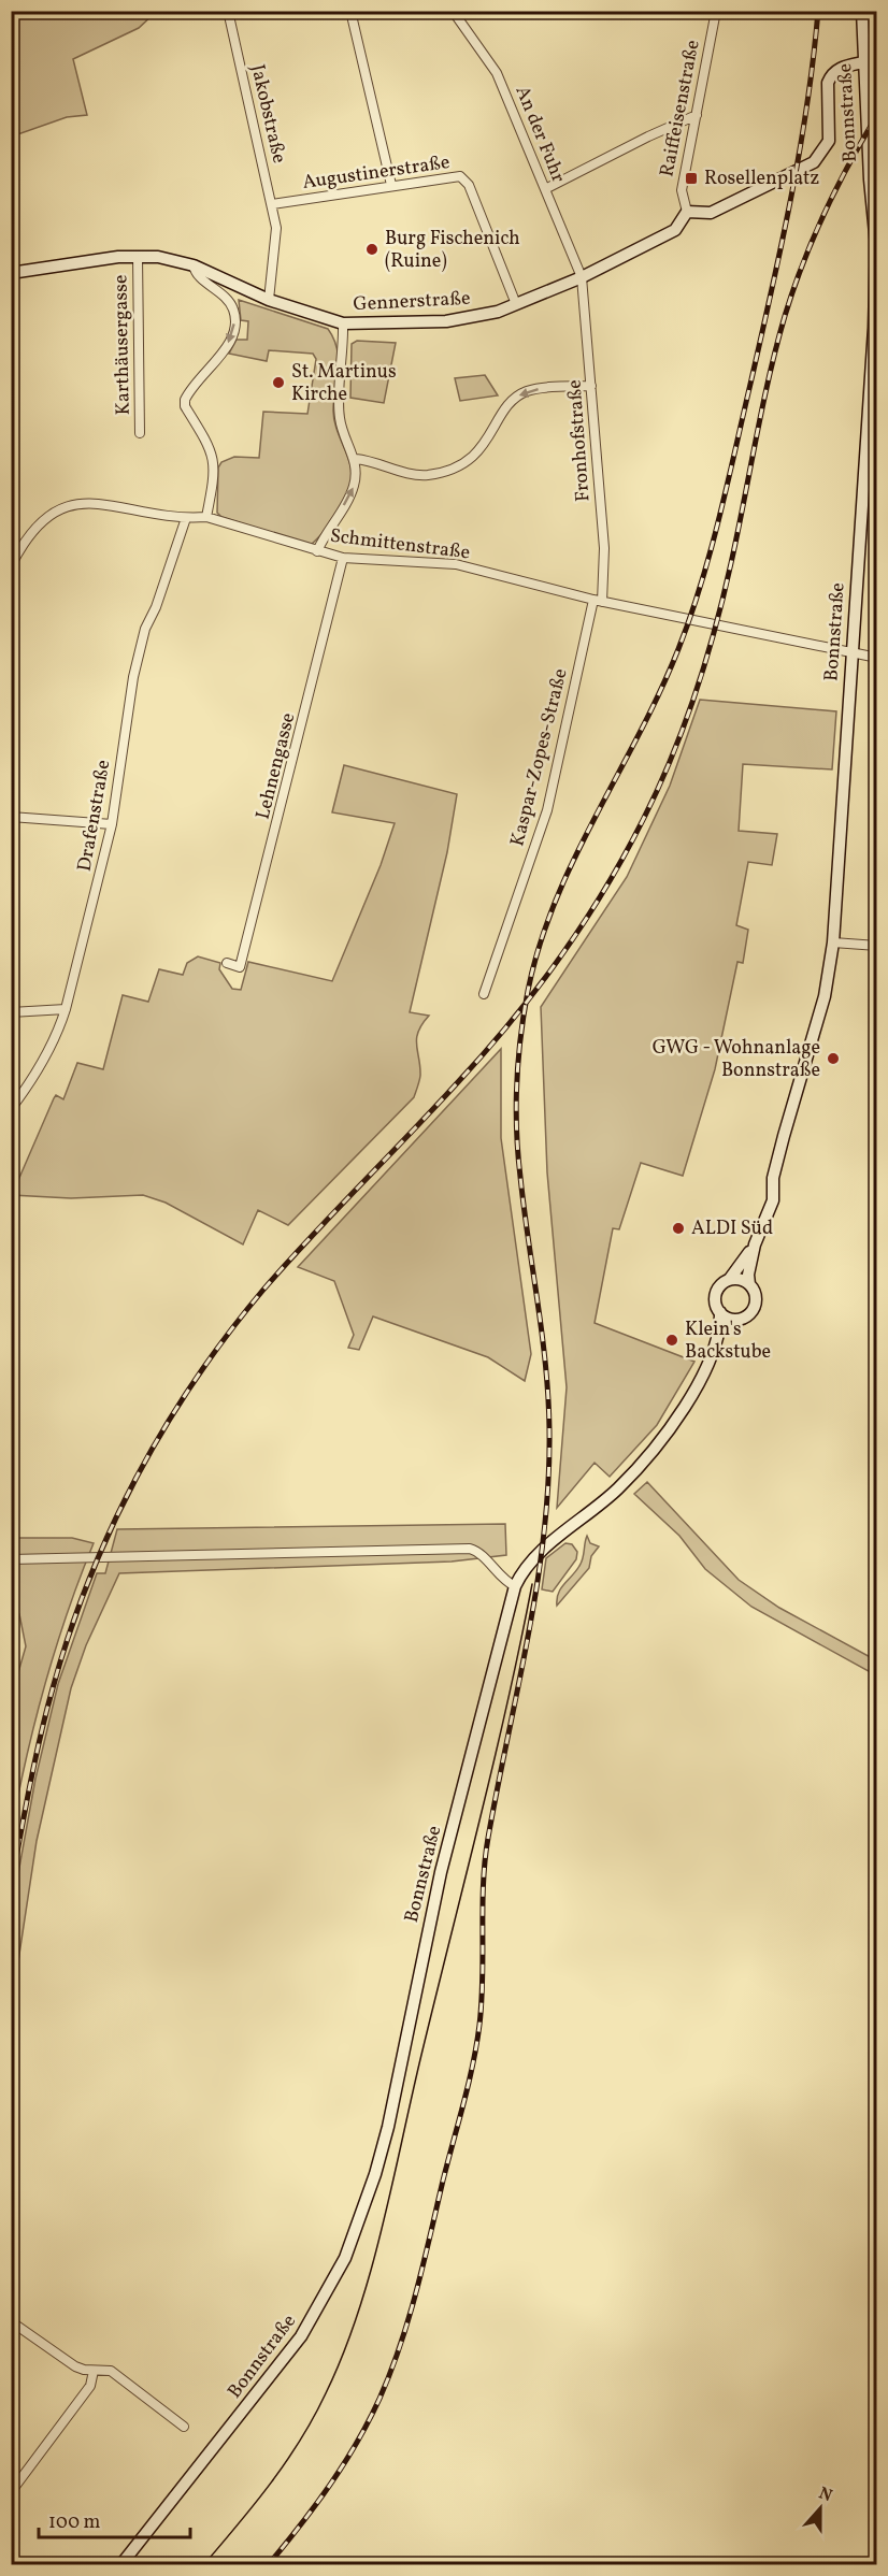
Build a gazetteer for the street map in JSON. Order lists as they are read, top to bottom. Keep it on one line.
{"streets":{"main road":["Bonnstraße","Gennerstraße"],"street":["Raiffeisenstraße","Jakobstraße","An der Fuhr","Augustinerstraße","Karthäusergasse","Fronhofstraße","Schmittenstraße","Kaspar-Zopes-Straße","Lehnengasse","Drafenstraße"]},"crossings":[["Raiffeisenstraße","Gennerstraße"],["Bonnstraße","Schmittenstraße"],["Jakobstraße","Augustinerstraße"],["Jakobstraße","Gennerstraße"],["An der Fuhr","Gennerstraße"],["An der Fuhr","Fronhofstraße"],["Augustinerstraße","Gennerstraße"],["Gennerstraße","Karthäusergasse"],["Gennerstraße","Fronhofstraße"],["Fronhofstraße","Schmittenstraße"],["Fronhofstraße","Kaspar-Zopes-Straße"],["Schmittenstraße","Kaspar-Zopes-Straße"],["Schmittenstraße","Lehnengasse"],["Schmittenstraße","Drafenstraße"]],"places":{"transit":["Rosellenplatz"],"other":["Burg Fischenich (Ruine)","St. Martinus Kirche","GWG - Wohnanlage Bonnstraße","ALDI Süd","Klein's Backstube"]},"scale_bar":"100 m","north":"top"}
